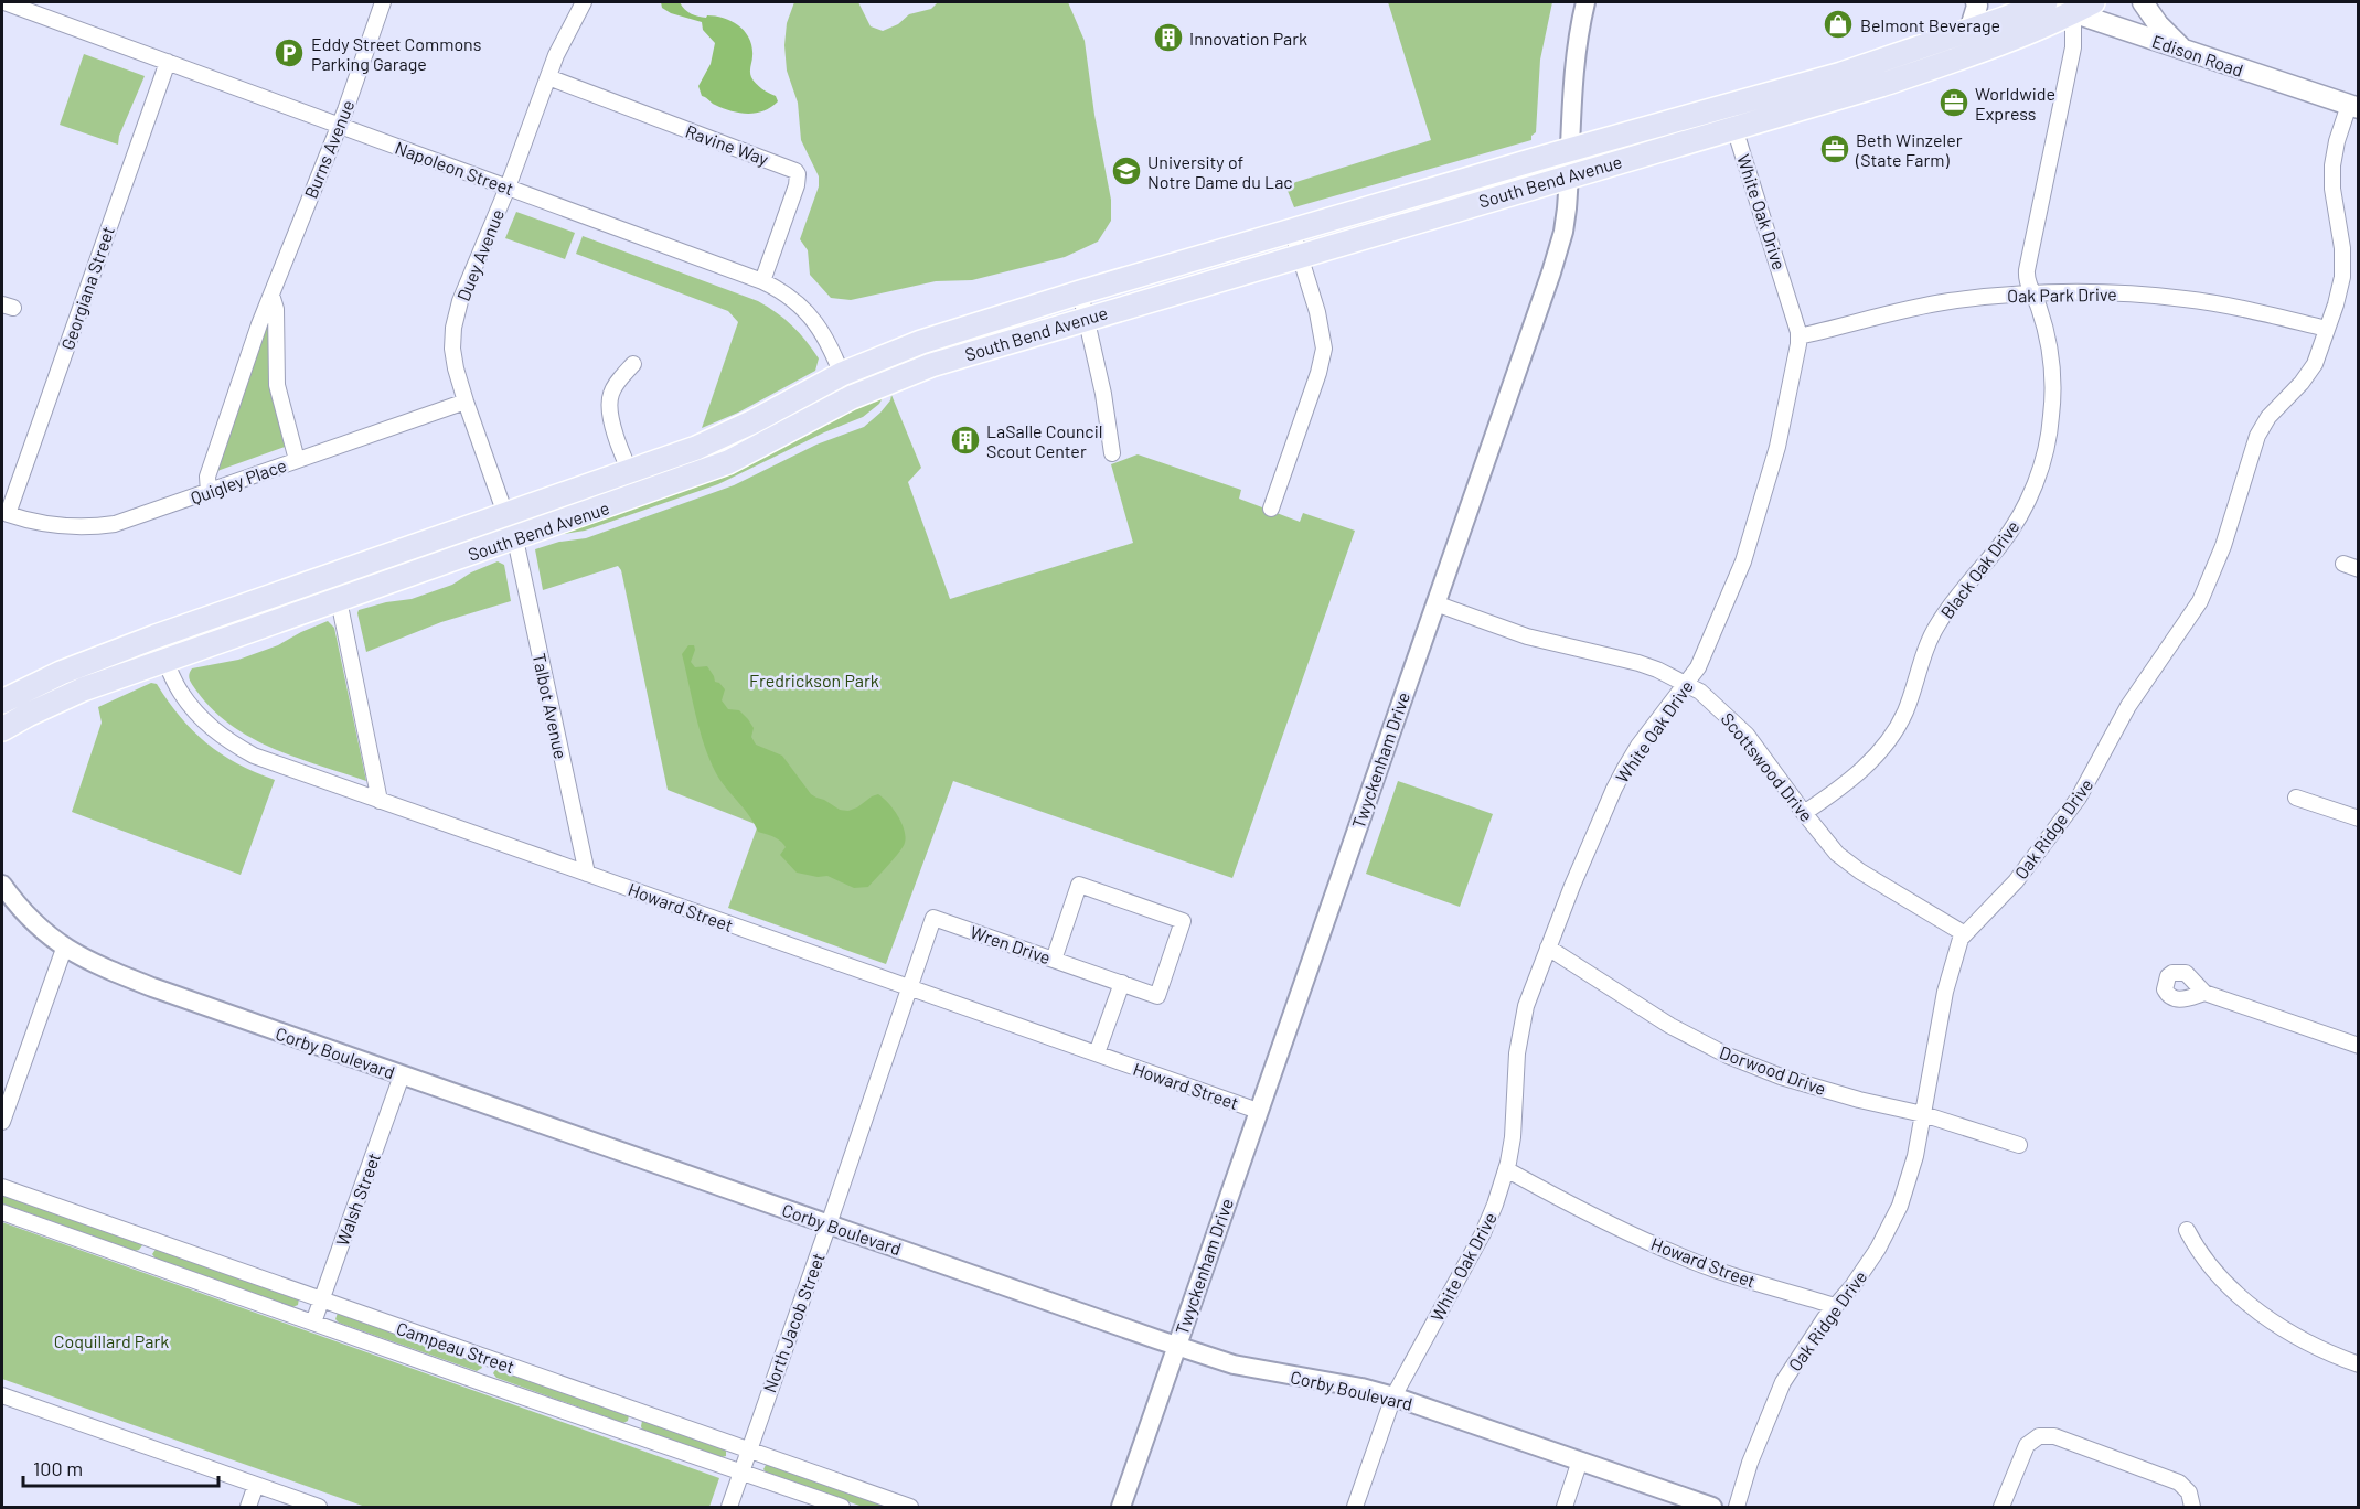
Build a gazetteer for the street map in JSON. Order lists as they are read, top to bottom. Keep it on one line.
{"streets":{"main road":["Edison Road","South Bend Avenue"],"street":["Ravine Way","Burns Avenue","Napoleon Street","White Oak Drive","Duey Avenue","Georgiana Street","Oak Park Drive","Quigley Place","Black Oak Drive","Talbot Avenue","Twyckenham Drive","Scottswood Drive","Oak Ridge Drive","Howard Street","Wren Drive","Corby Boulevard","Dorwood Drive","Walsh Street","North Jacob Street","Campeau Street"]},"crossings":[["Edison Road","South Bend Avenue"],["Edison Road","Black Oak Drive"],["Edison Road","Oak Ridge Drive"],["Ravine Way","Napoleon Street"],["Ravine Way","Duey Avenue"],["Burns Avenue","Napoleon Street"],["Burns Avenue","Quigley Place"],["Napoleon Street","South Bend Avenue"],["Napoleon Street","Duey Avenue"],["Napoleon Street","Georgiana Street"],["South Bend Avenue","White Oak Drive"],["South Bend Avenue","Duey Avenue"],["South Bend Avenue","Black Oak Drive"],["South Bend Avenue","Talbot Avenue"],["South Bend Avenue","Twyckenham Drive"],["South Bend Avenue","Howard Street"],["White Oak Drive","Oak Park Drive"],["White Oak Drive","Scottswood Drive"],["White Oak Drive","Howard Street"],["White Oak Drive","Corby Boulevard"],["White Oak Drive","Dorwood Drive"],["Duey Avenue","Quigley Place"],["Georgiana Street","Quigley Place"],["Oak Park Drive","Black Oak Drive"],["Oak Park Drive","Oak Ridge Drive"],["Black Oak Drive","Scottswood Drive"],["Talbot Avenue","Howard Street"],["Twyckenham Drive","Scottswood Drive"],["Twyckenham Drive","Howard Street"],["Twyckenham Drive","Corby Boulevard"],["Scottswood Drive","Oak Ridge Drive"],["Oak Ridge Drive","Howard Street"],["Oak Ridge Drive","Dorwood Drive"],["Howard Street","Wren Drive"],["Howard Street","North Jacob Street"],["Wren Drive","North Jacob Street"],["Corby Boulevard","Walsh Street"],["Corby Boulevard","North Jacob Street"],["Walsh Street","Campeau Street"],["North Jacob Street","Campeau Street"]],"parks":["Fredrickson Park","Coquillard Park"],"places":{"shop":["Belmont Beverage"],"building":["Innovation Park","LaSalle Council Scout Center"],"parking":["Eddy Street Commons Parking Garage"],"office":["Worldwide Express","Beth Winzeler (State Farm)"],"school or university":["University of Notre Dame du Lac"]},"scale_bar":"100 m"}
